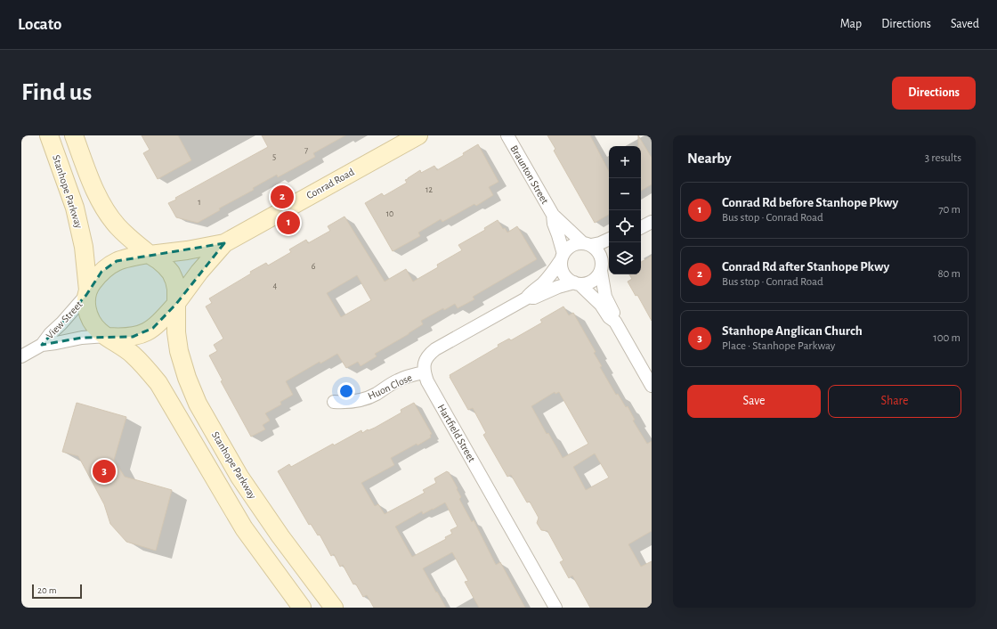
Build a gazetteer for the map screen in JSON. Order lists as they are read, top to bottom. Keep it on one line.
{"streets":{"main road":["Conrad Road","Stanhope Parkway"],"street":["Braunton Street","View Street","Huon Close","Hartfield Street"]},"crossings":[["Conrad Road","Stanhope Parkway"],["Conrad Road","View Street"],["Stanhope Parkway","View Street"],["Huon Close","Hartfield Street"]],"house_numbers":["7","5","12","1","10","6","4"],"scale_bar":"20 m","page":{"header":"Locato","nav":["Map","Directions","Saved"],"buttons":["Directions",["Save","Share"]],"title":"Find us","heading":["Nearby","3 results"],"map_buttons":["+","−"],"list":[{"mark":"1","name":"Conrad Rd before Stanhope Pkwy","note":"Bus stop · Conrad Road","value":"70 m"},{"mark":"2","name":"Conrad Rd after Stanhope Pkwy","note":"Bus stop · Conrad Road","value":"80 m"},{"mark":"3","name":"Stanhope Anglican Church","note":"Place · Stanhope Parkway","value":"100 m"}],"pins":["2","1","3"],"scale":"20 m"}}
